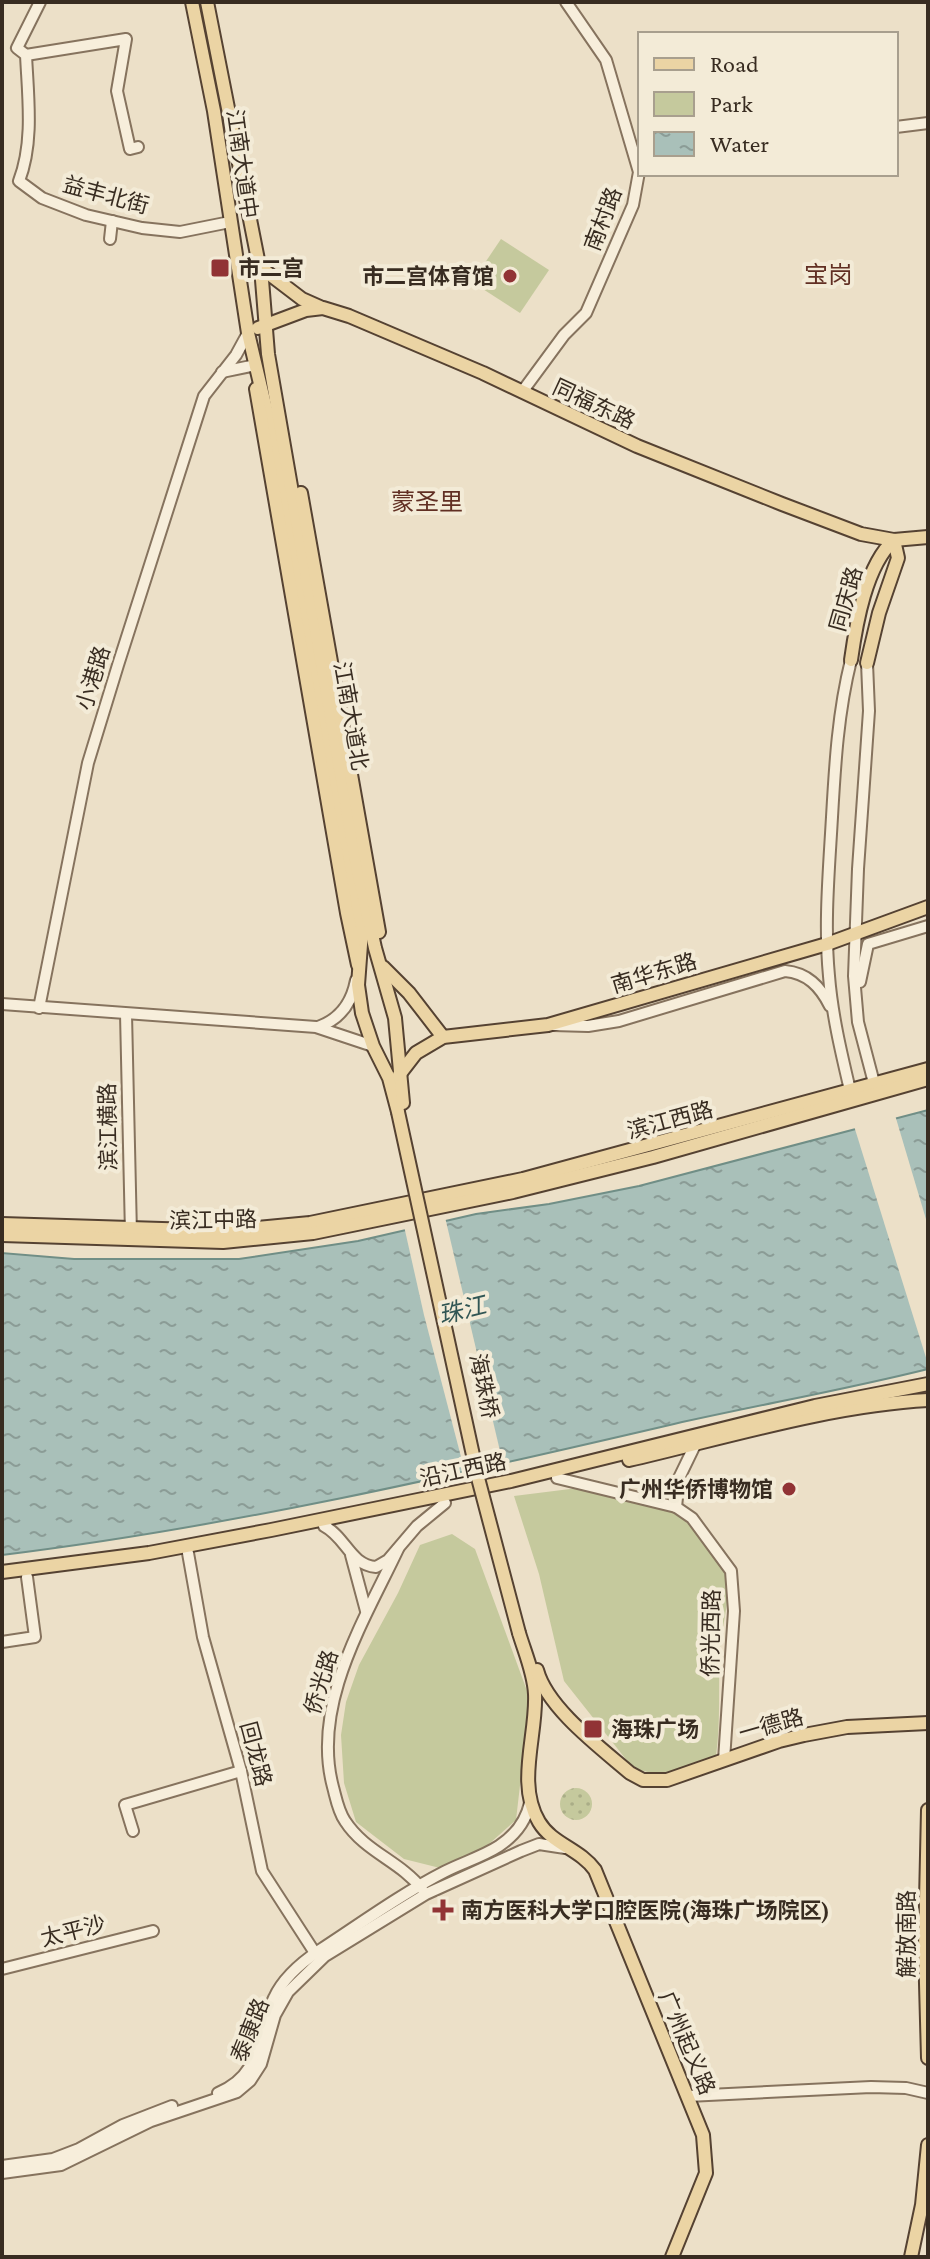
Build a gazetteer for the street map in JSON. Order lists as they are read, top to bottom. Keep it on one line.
{"streets":{"main road":["江南大道中","同福东路","同庆路","江南大道北","南华东路","滨江西路","滨江中路","海珠桥","沿江西路","一德路","解放南路","广州起义路"],"street":["益丰北街","南村路","小港路","滨江横路","侨光西路","侨光路","回龙路","太平沙","泰康路"]},"crossings":[["江南大道中","益丰北街"],["江南大道中","同福东路"],["江南大道中","小港路"],["江南大道中","江南大道北"],["南村路","同福东路"],["同福东路","同庆路"],["小港路","江南大道北"],["江南大道北","南华东路"],["江南大道北","海珠桥"],["滨江西路","滨江中路"],["滨江横路","滨江中路"],["海珠桥","一德路"],["海珠桥","泰康路"],["海珠桥","广州起义路"],["沿江西路","回龙路"],["侨光西路","一德路"],["侨光路","泰康路"],["回龙路","泰康路"],["泰康路","广州起义路"]],"districts":["宝岗","蒙圣里"],"water":["珠江"],"places":{"transit":["市二宫","海珠广场"],"other":["市二宫体育馆","广州华侨博物馆"],"health":["南方医科大学口腔医院(海珠广场院区)"]},"legend":["Road","Park","Water"]}
